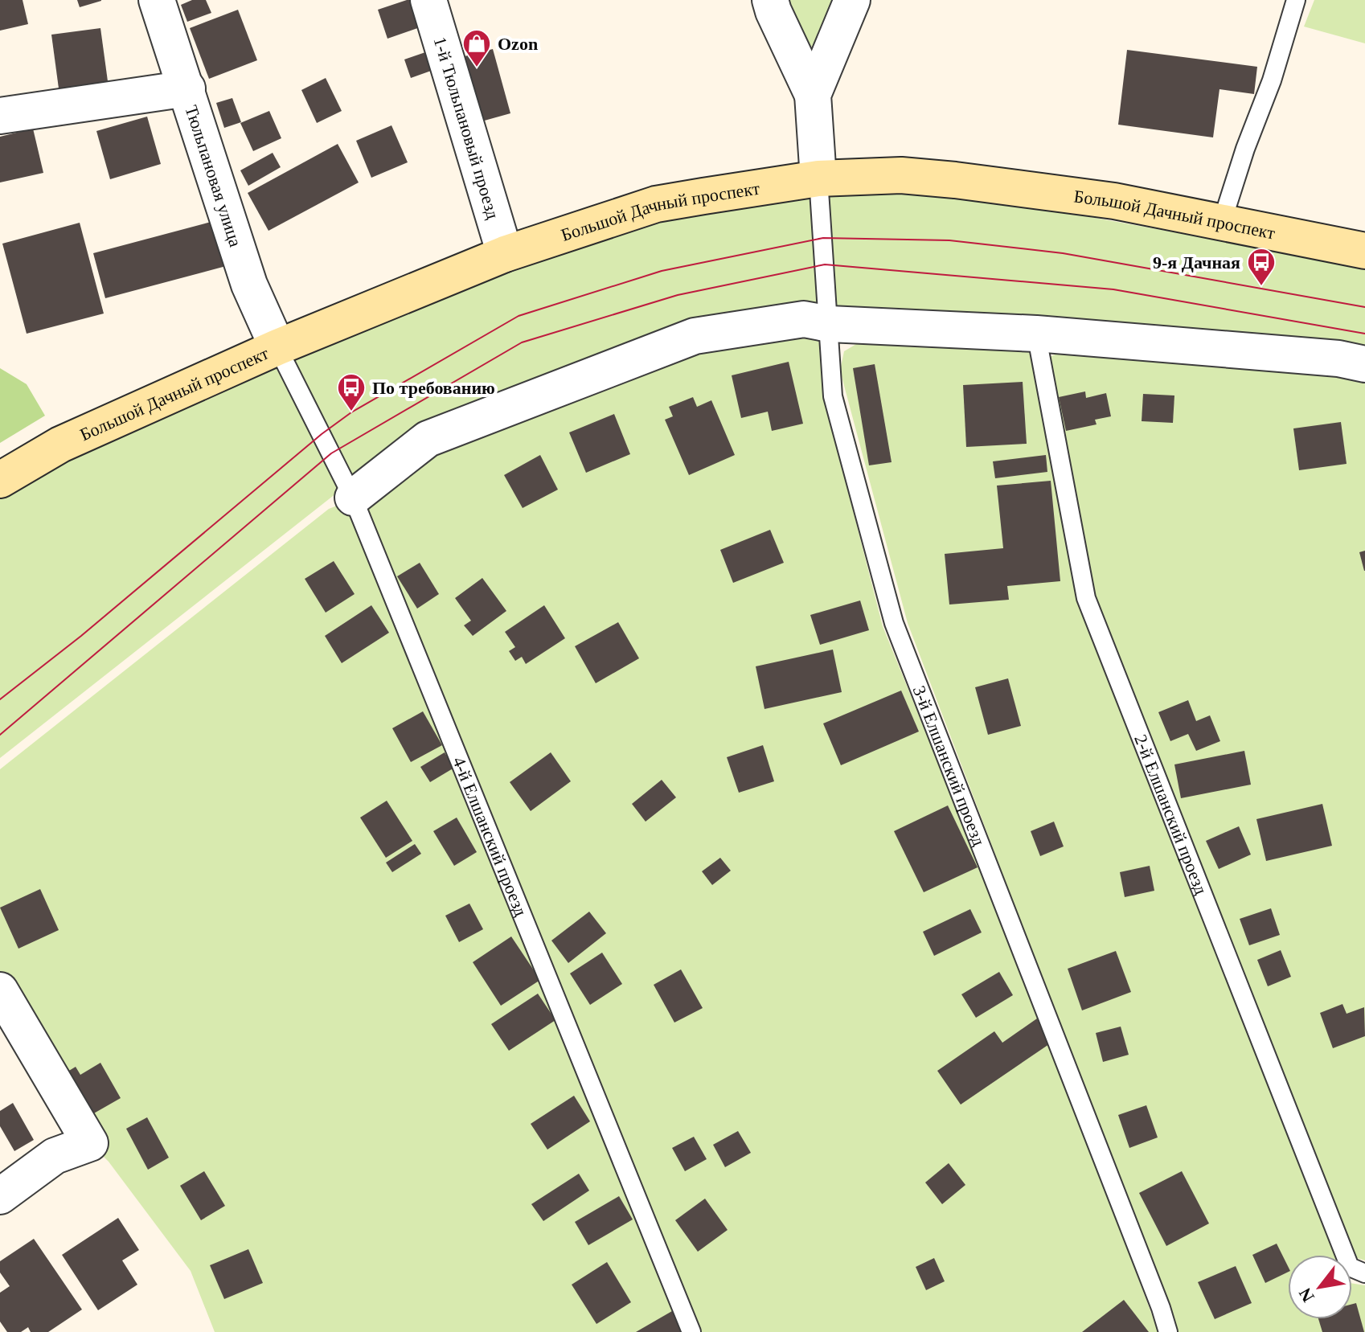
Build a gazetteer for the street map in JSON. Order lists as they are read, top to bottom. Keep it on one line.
{"streets":{"main road":["Большой Дачный проспект"],"street":["1-й Тюльпановый проезд","Тюльпановая улица"],"lane":["3-й Елшанский проезд","2-й Елшанский проезд","4-й Елшанский проезд"]},"crossings":[["1-й Тюльпановый проезд","Большой Дачный проспект"],["Тюльпановая улица","Большой Дачный проспект"],["Тюльпановая улица","4-й Елшанский проезд"],["Большой Дачный проспект","3-й Елшанский проезд"],["Большой Дачный проспект","4-й Елшанский проезд"]],"places":{"shop":["Ozon"],"bus stop":["9-я Дачная","По требованию"]},"north":"bottom left"}
